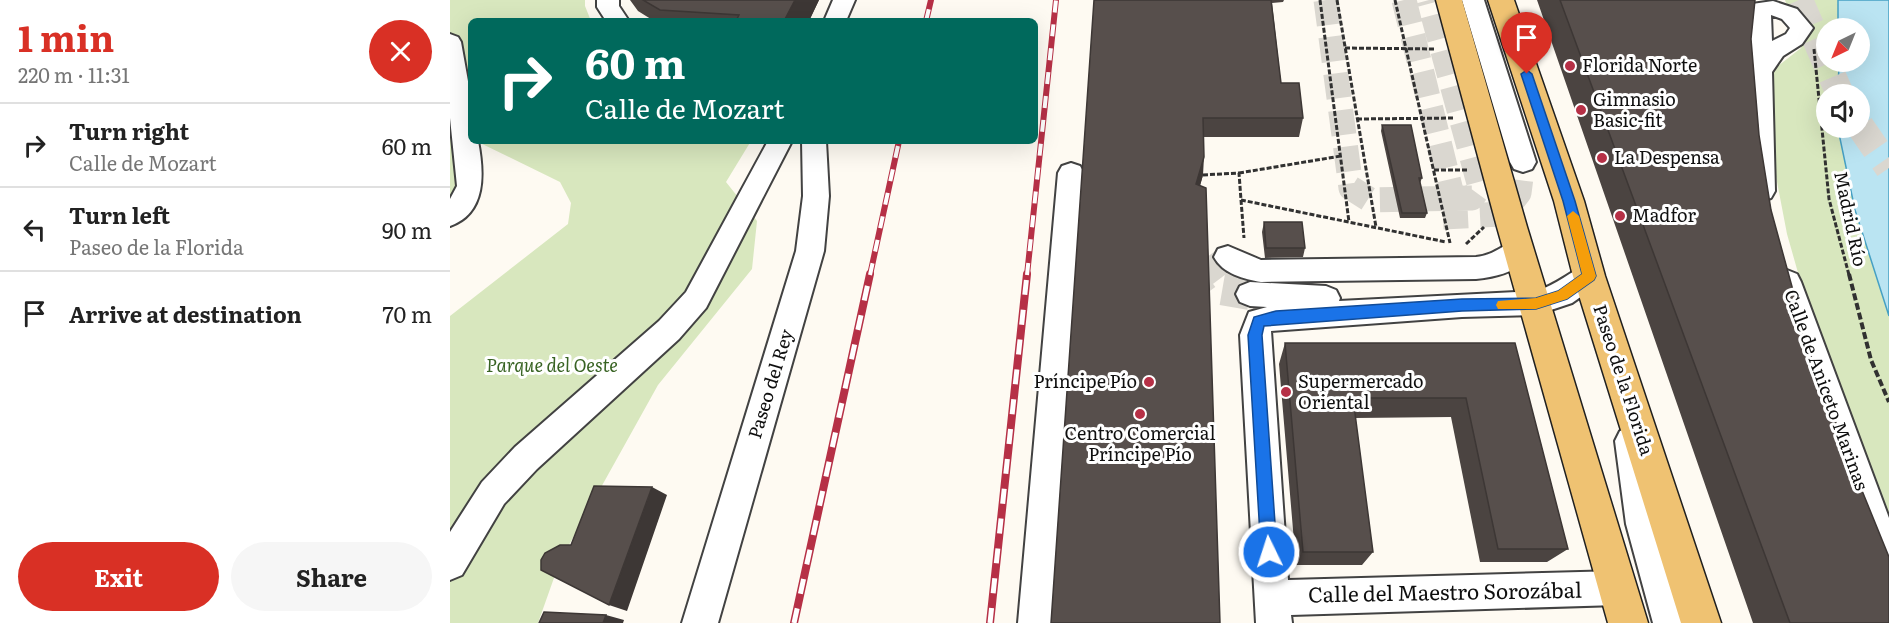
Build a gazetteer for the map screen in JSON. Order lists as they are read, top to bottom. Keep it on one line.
{"streets":{"main road":["Paseo de la Florida"],"street":["Paseo del Rey","Calle de Aniceto Marinas","Calle del Maestro Sorozábal"],"path":["Madrid Río"]},"parks":["Parque del Oeste"],"places":["Florida Norte","Gimnasio Basic-fit","La Despensa","Madfor","Príncipe Pío","Supermercado Oriental","Centro Comercial Príncipe Pío"],"north":"bottom left","page":{"heading":["1 min","220 m · 11:31"],"turn":["60 m","Calle de Mozart"],"list":[{"name":"Turn right","note":"Calle de Mozart","value":"60 m"},{"name":"Turn left","note":"Paseo de la Florida","value":"90 m"},{"name":"Arrive at destination","value":"70 m"}],"buttons":["Exit","Share"]}}
